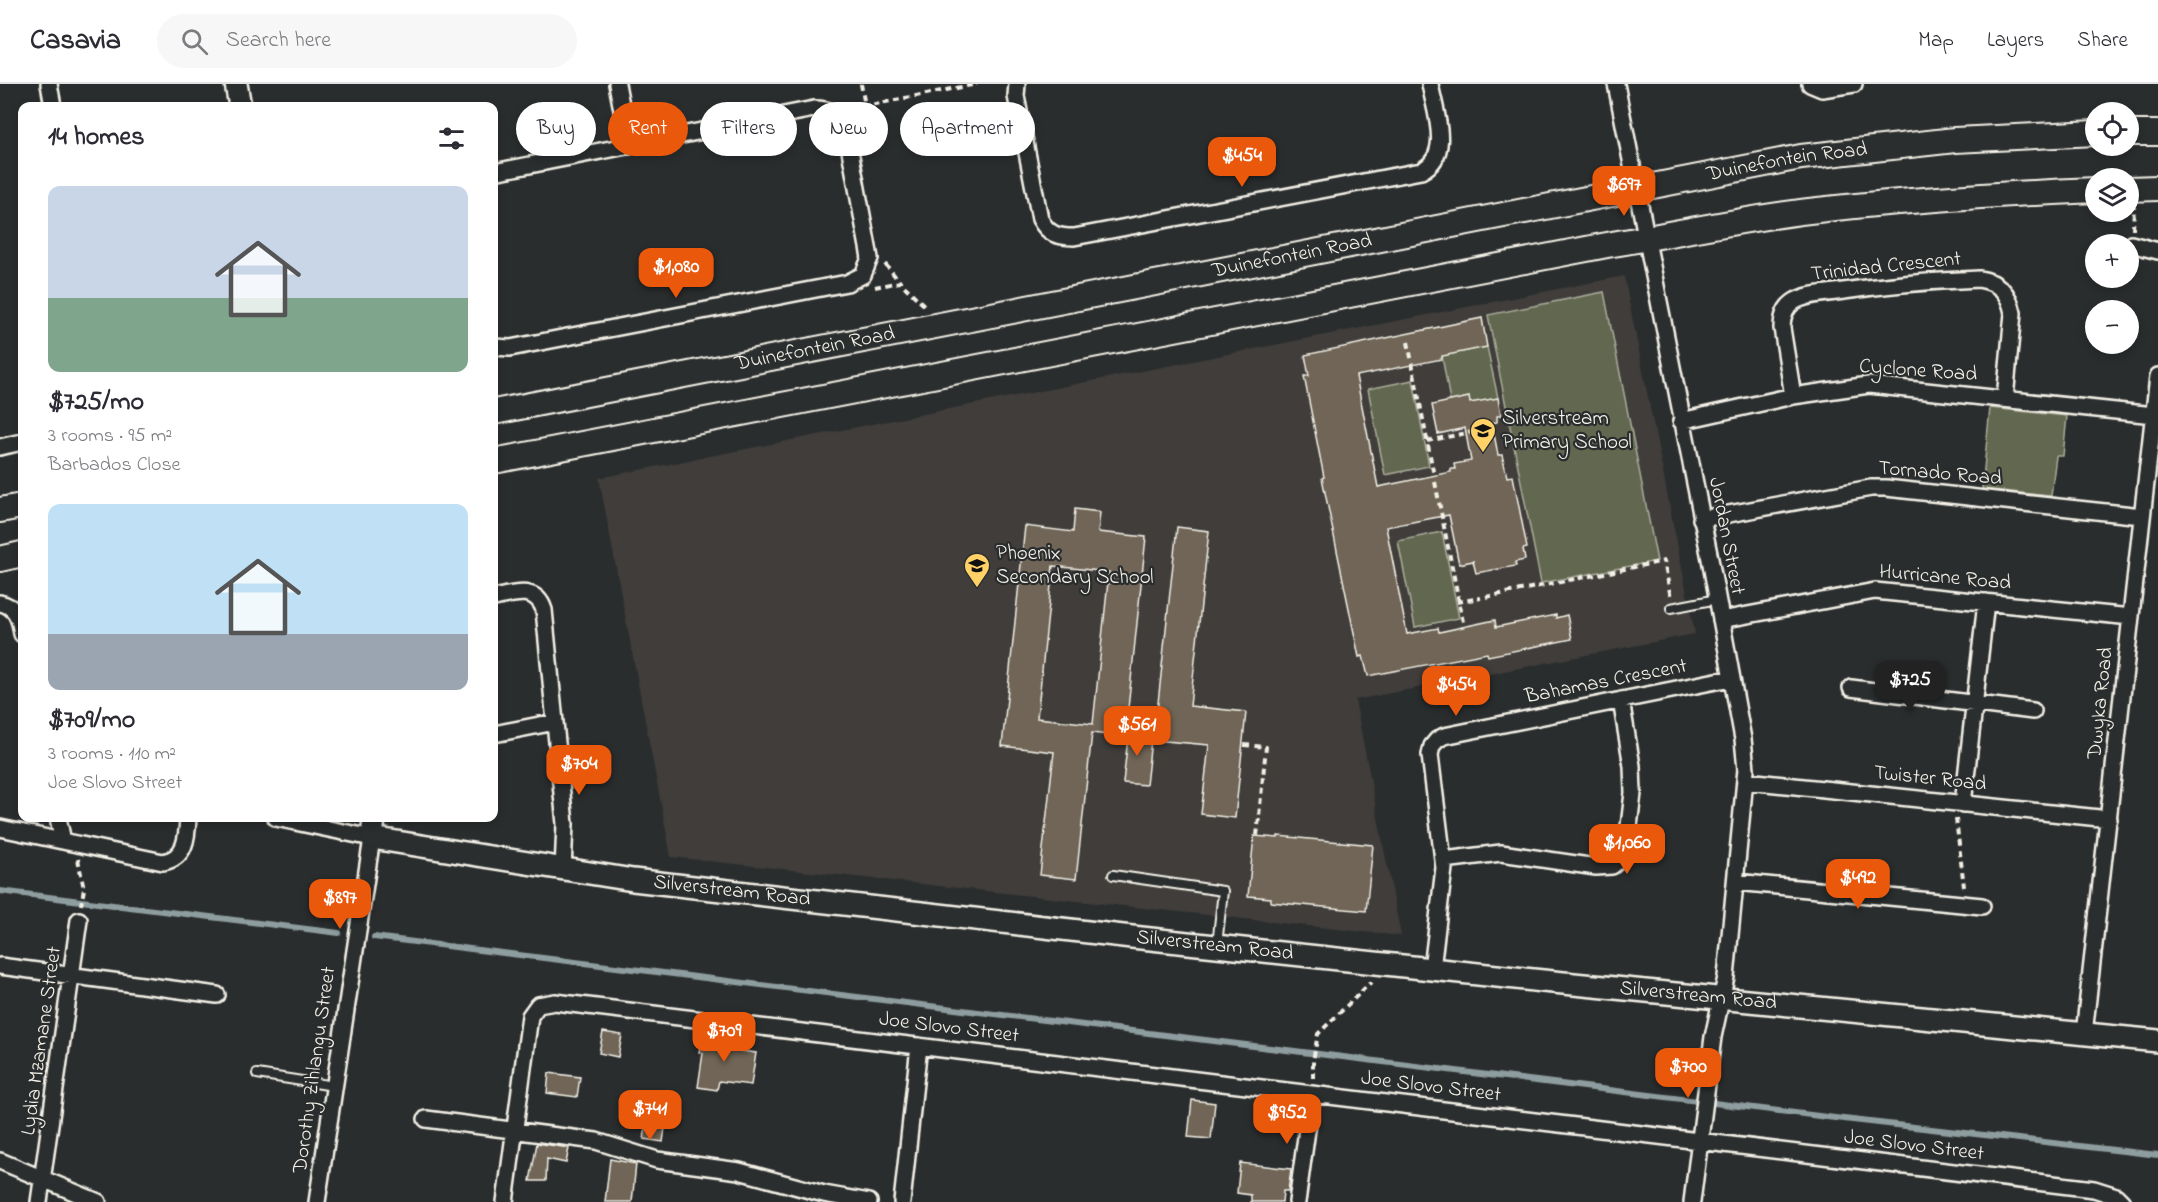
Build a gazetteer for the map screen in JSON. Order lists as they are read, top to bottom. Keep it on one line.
{"streets":{"main road":["Duinefontein Road"],"street":["Trinidad Crescent","Cyclone Road","Tornado Road","Jordan Street","Hurricane Road","Bahamas Crescent","Dwyka Road","Twister Road","Silverstream Road","Joe Slovo Street","Lydia Mzamane Street","Dorothy Zihlangu Street"]},"crossings":[["Duinefontein Road","Jordan Street"],["Trinidad Crescent","Cyclone Road"],["Cyclone Road","Jordan Street"],["Cyclone Road","Dwyka Road"],["Tornado Road","Jordan Street"],["Tornado Road","Dwyka Road"],["Jordan Street","Hurricane Road"],["Jordan Street","Bahamas Crescent"],["Jordan Street","Twister Road"],["Jordan Street","Silverstream Road"],["Jordan Street","Joe Slovo Street"],["Hurricane Road","Dwyka Road"],["Bahamas Crescent","Silverstream Road"],["Dwyka Road","Twister Road"],["Dwyka Road","Silverstream Road"],["Silverstream Road","Dorothy Zihlangu Street"]],"places":{"school or university":["Silverstream Primary School","Phoenix Secondary School"]},"page":{"header":"Casavia","search":"Search here","nav":["Map","Layers","Share"],"map_buttons":["+","−"],"chip":["Buy","Rent","Filters","New","Apartment"],"heading":"14 homes","price":["$454","$697","$1,080","$725","$454","$561","$704","$1,060","$492","$897","$709","$700","$741","$952"],"list":[{"name":"$725/mo","note":"3 rooms · 95 m² · Barbados Close"},{"name":"$709/mo","note":"3 rooms · 110 m² · Joe Slovo Street"}]}}
